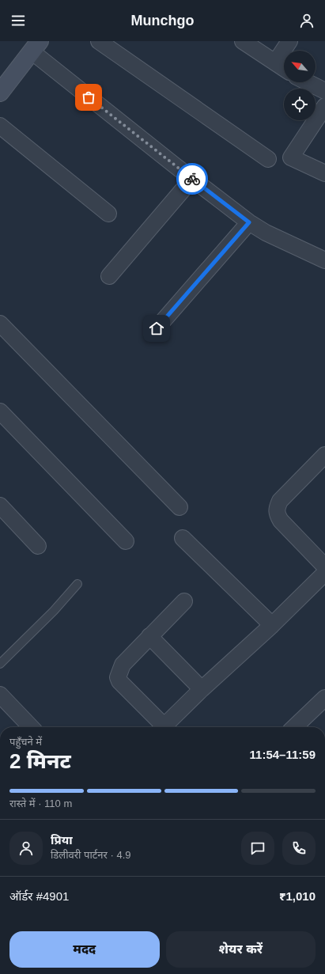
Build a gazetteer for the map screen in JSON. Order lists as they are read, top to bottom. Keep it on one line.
{"north":"top left","page":{"header":"Munchgo","heading":["2 मिनट","पहुँचने में","11:54–11:59"],"panel":["प्रिया","डिलीवरी पार्टनर · 4.9","ऑर्डर #4901","₹1,010"],"bar":"रास्ते में · 110 m","buttons":["मदद","शेयर करें"]}}
